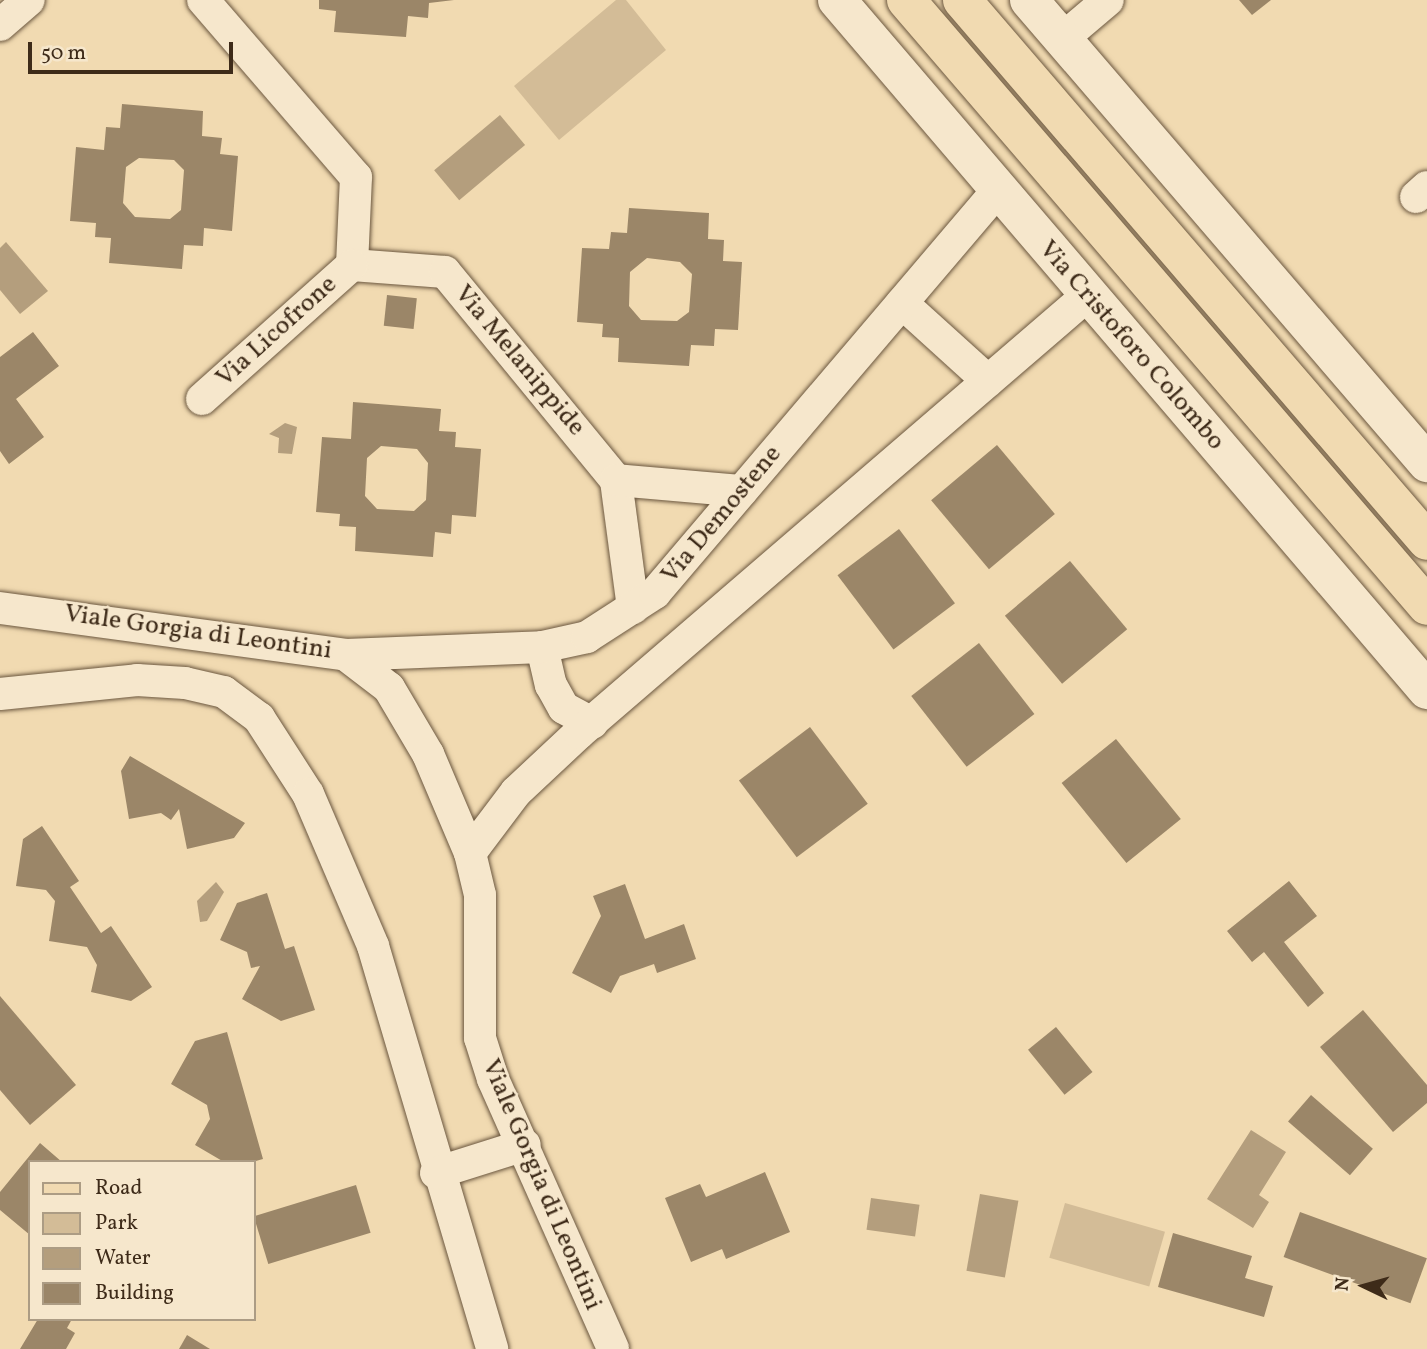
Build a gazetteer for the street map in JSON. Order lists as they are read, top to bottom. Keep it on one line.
{"streets":{"main road":["Via Cristoforo Colombo"],"street":["Via Licofrone","Via Melanippide","Via Demostene","Viale Gorgia di Leontini"]},"crossings":[["Via Licofrone","Via Melanippide"],["Via Cristoforo Colombo","Via Demostene"],["Via Demostene","Viale Gorgia di Leontini"]],"legend":["Road","Park","Water","Building"],"scale_bar":"50 m","north":"left"}
